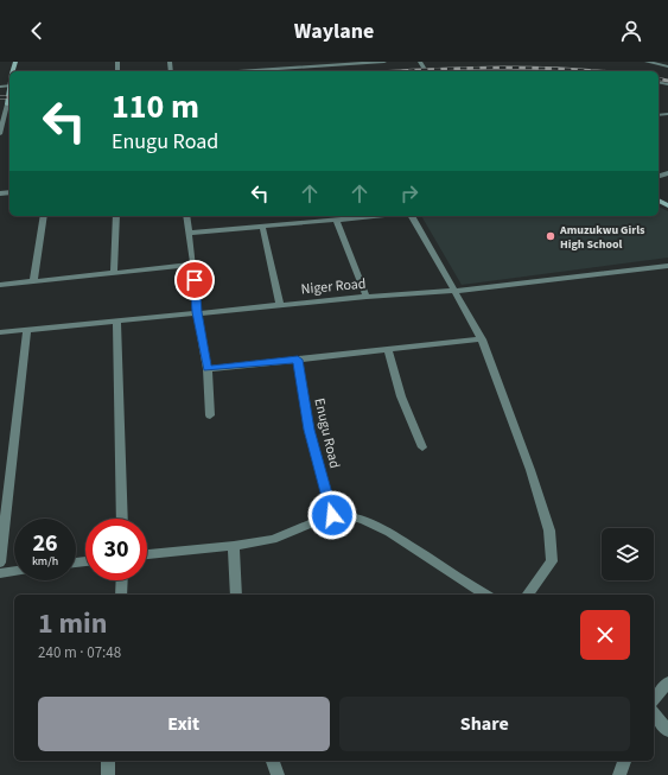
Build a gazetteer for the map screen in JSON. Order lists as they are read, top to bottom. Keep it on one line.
{"streets":{"street":["Niger Road","Enugu Road"]},"places":["Amuzukwu Girls High School"],"page":{"header":"Waylane","turn":["110 m","Enugu Road"],"speed":"26 km/h","limit":"30","heading":["1 min","240 m · 07:48"],"buttons":["Exit","Share"]}}
